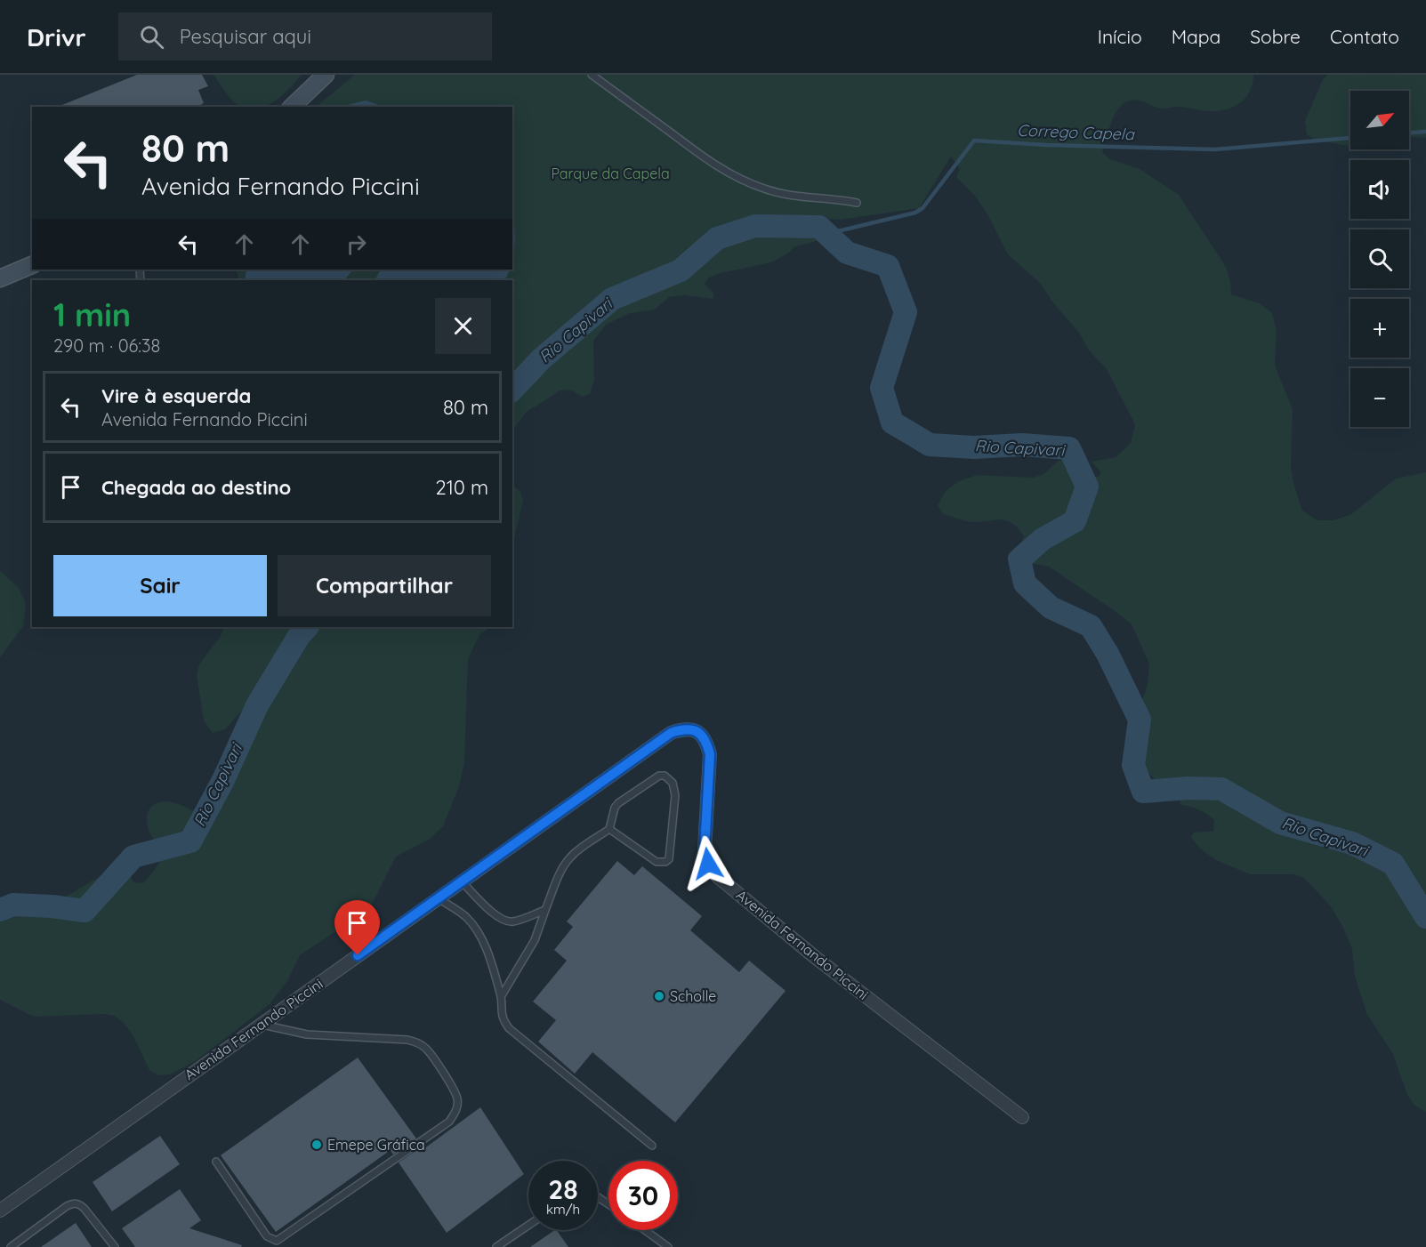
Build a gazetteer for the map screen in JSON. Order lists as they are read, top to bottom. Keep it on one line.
{"streets":{"street":["Avenida Fernando Piccini"]},"water":["Corrego Capela","Rio Capivari"],"parks":["Parque da Capela"],"places":["Scholle","Emepe Gráfica"],"north":"top right","page":{"header":"Drivr","search":"Pesquisar aqui","nav":["Início","Mapa","Sobre","Contato"],"map_buttons":["+","−"],"turn":["80 m","Avenida Fernando Piccini"],"heading":["1 min","290 m · 06:38"],"list":[{"name":"Vire à esquerda","note":"Avenida Fernando Piccini","value":"80 m"},{"name":"Chegada ao destino","value":"210 m"}],"buttons":["Sair","Compartilhar"],"speed":"28 km/h","limit":"30"}}
